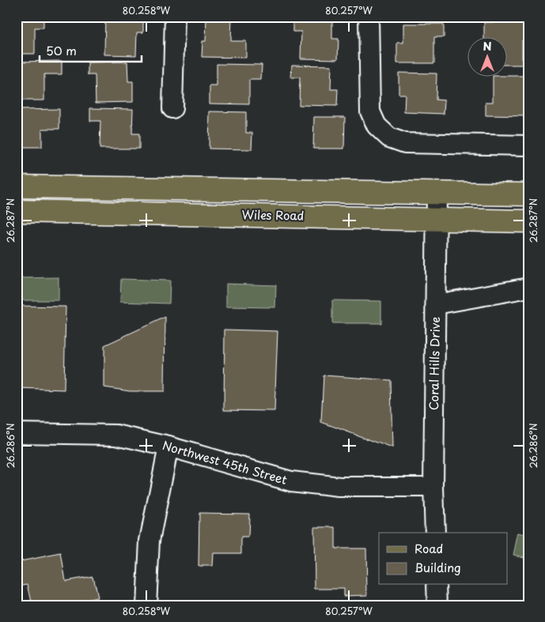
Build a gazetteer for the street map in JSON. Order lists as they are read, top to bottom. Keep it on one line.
{"streets":{"main road":["Wiles Road"],"street":["Coral Hills Drive","Northwest 45th Street"]},"crossings":[["Wiles Road","Coral Hills Drive"],["Coral Hills Drive","Northwest 45th Street"]],"legend":["Road","Building"],"scale_bar":"50 m","north":"top","coordinates":["80.258°W","80.257°W","26.287°N","26.286°N"]}
